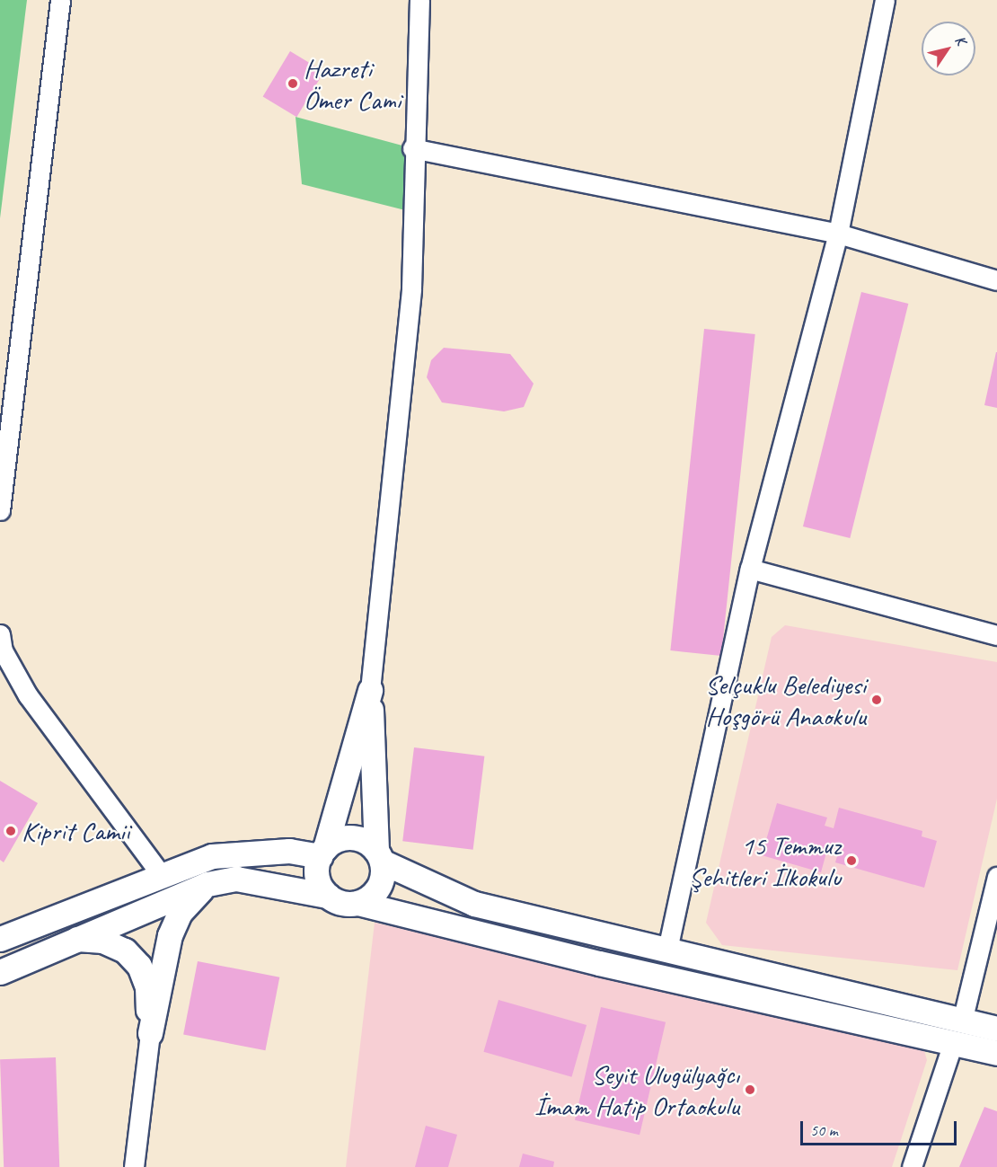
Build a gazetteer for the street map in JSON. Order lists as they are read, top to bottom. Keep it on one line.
{"places":["Hazreti Ömer Cami","Selçuklu Belediyesi Hoşgörü Anaokulu","Kiprit Camii","15 Temmuz Şehitleri İlkokulu","Seyit Ulugülyağcı İmam Hatip Ortaokulu"],"scale_bar":"50 m","north":"top right"}
